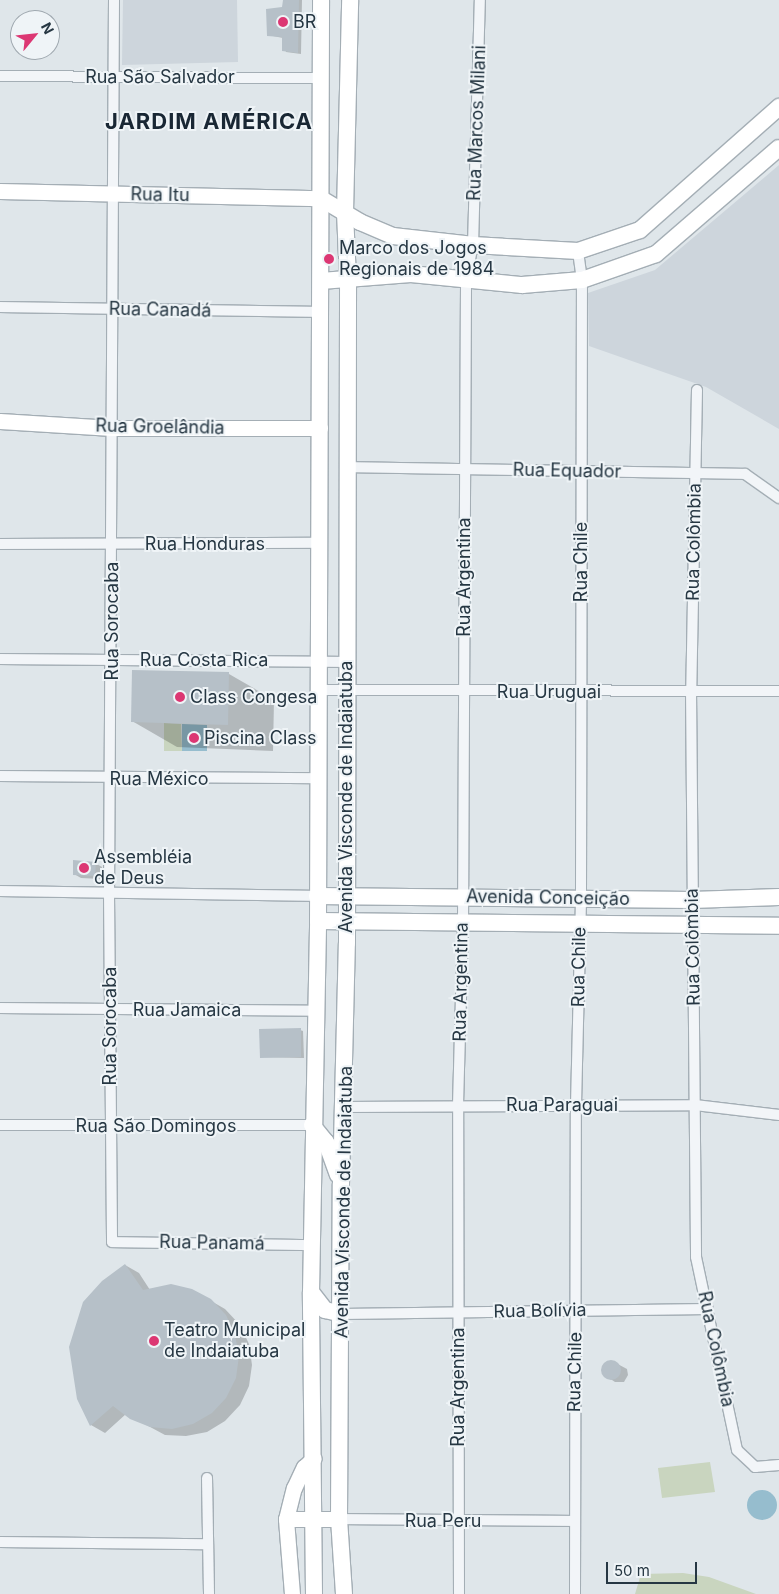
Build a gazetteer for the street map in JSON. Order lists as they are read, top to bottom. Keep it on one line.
{"streets":{"main road":["Avenida Visconde de Indaiatuba","Avenida Conceição"],"street":["Rua São Salvador","Rua Marcos Milani","Rua Itu","Rua Canadá","Rua Groelândia","Rua Equador","Rua Colômbia","Rua Honduras","Rua Chile","Rua Argentina","Rua Sorocaba","Rua Costa Rica","Rua Uruguai","Rua México","Rua Jamaica","Rua Paraguai","Rua São Domingos","Rua Panamá","Rua Bolívia","Rua Peru"]},"crossings":[["Rua São Salvador","Rua Sorocaba"],["Rua São Salvador","Avenida Visconde de Indaiatuba"],["Rua Marcos Milani","Rua Argentina"],["Rua Itu","Rua Sorocaba"],["Rua Itu","Avenida Visconde de Indaiatuba"],["Rua Canadá","Rua Sorocaba"],["Rua Canadá","Avenida Visconde de Indaiatuba"],["Rua Groelândia","Rua Sorocaba"],["Rua Groelândia","Avenida Visconde de Indaiatuba"],["Rua Equador","Rua Colômbia"],["Rua Equador","Rua Chile"],["Rua Equador","Rua Argentina"],["Rua Equador","Avenida Visconde de Indaiatuba"],["Rua Colômbia","Rua Uruguai"],["Rua Colômbia","Avenida Conceição"],["Rua Colômbia","Rua Paraguai"],["Rua Colômbia","Rua Bolívia"],["Rua Honduras","Rua Sorocaba"],["Rua Honduras","Avenida Visconde de Indaiatuba"],["Rua Chile","Rua Uruguai"],["Rua Chile","Avenida Conceição"],["Rua Chile","Rua Paraguai"],["Rua Chile","Rua Bolívia"],["Rua Chile","Rua Peru"],["Rua Argentina","Rua Uruguai"],["Rua Argentina","Avenida Conceição"],["Rua Argentina","Rua Paraguai"],["Rua Argentina","Rua Bolívia"],["Rua Argentina","Rua Peru"],["Rua Sorocaba","Rua Costa Rica"],["Rua Sorocaba","Rua México"],["Rua Sorocaba","Rua Jamaica"],["Rua Sorocaba","Rua São Domingos"],["Rua Sorocaba","Rua Panamá"],["Rua Costa Rica","Avenida Visconde de Indaiatuba"],["Rua Uruguai","Avenida Visconde de Indaiatuba"],["Rua México","Avenida Visconde de Indaiatuba"],["Avenida Visconde de Indaiatuba","Avenida Conceição"],["Avenida Visconde de Indaiatuba","Rua Jamaica"],["Avenida Visconde de Indaiatuba","Rua Paraguai"],["Avenida Visconde de Indaiatuba","Rua São Domingos"],["Avenida Visconde de Indaiatuba","Rua Panamá"],["Avenida Visconde de Indaiatuba","Rua Bolívia"],["Avenida Visconde de Indaiatuba","Rua Peru"]],"districts":["JARDIM AMÉRICA"],"places":["BR","Marco dos Jogos Regionais de 1984","Class Congesa","Piscina Class","Assembléia de Deus","Teatro Municipal de Indaiatuba"],"scale_bar":"50 m","north":"top right"}
